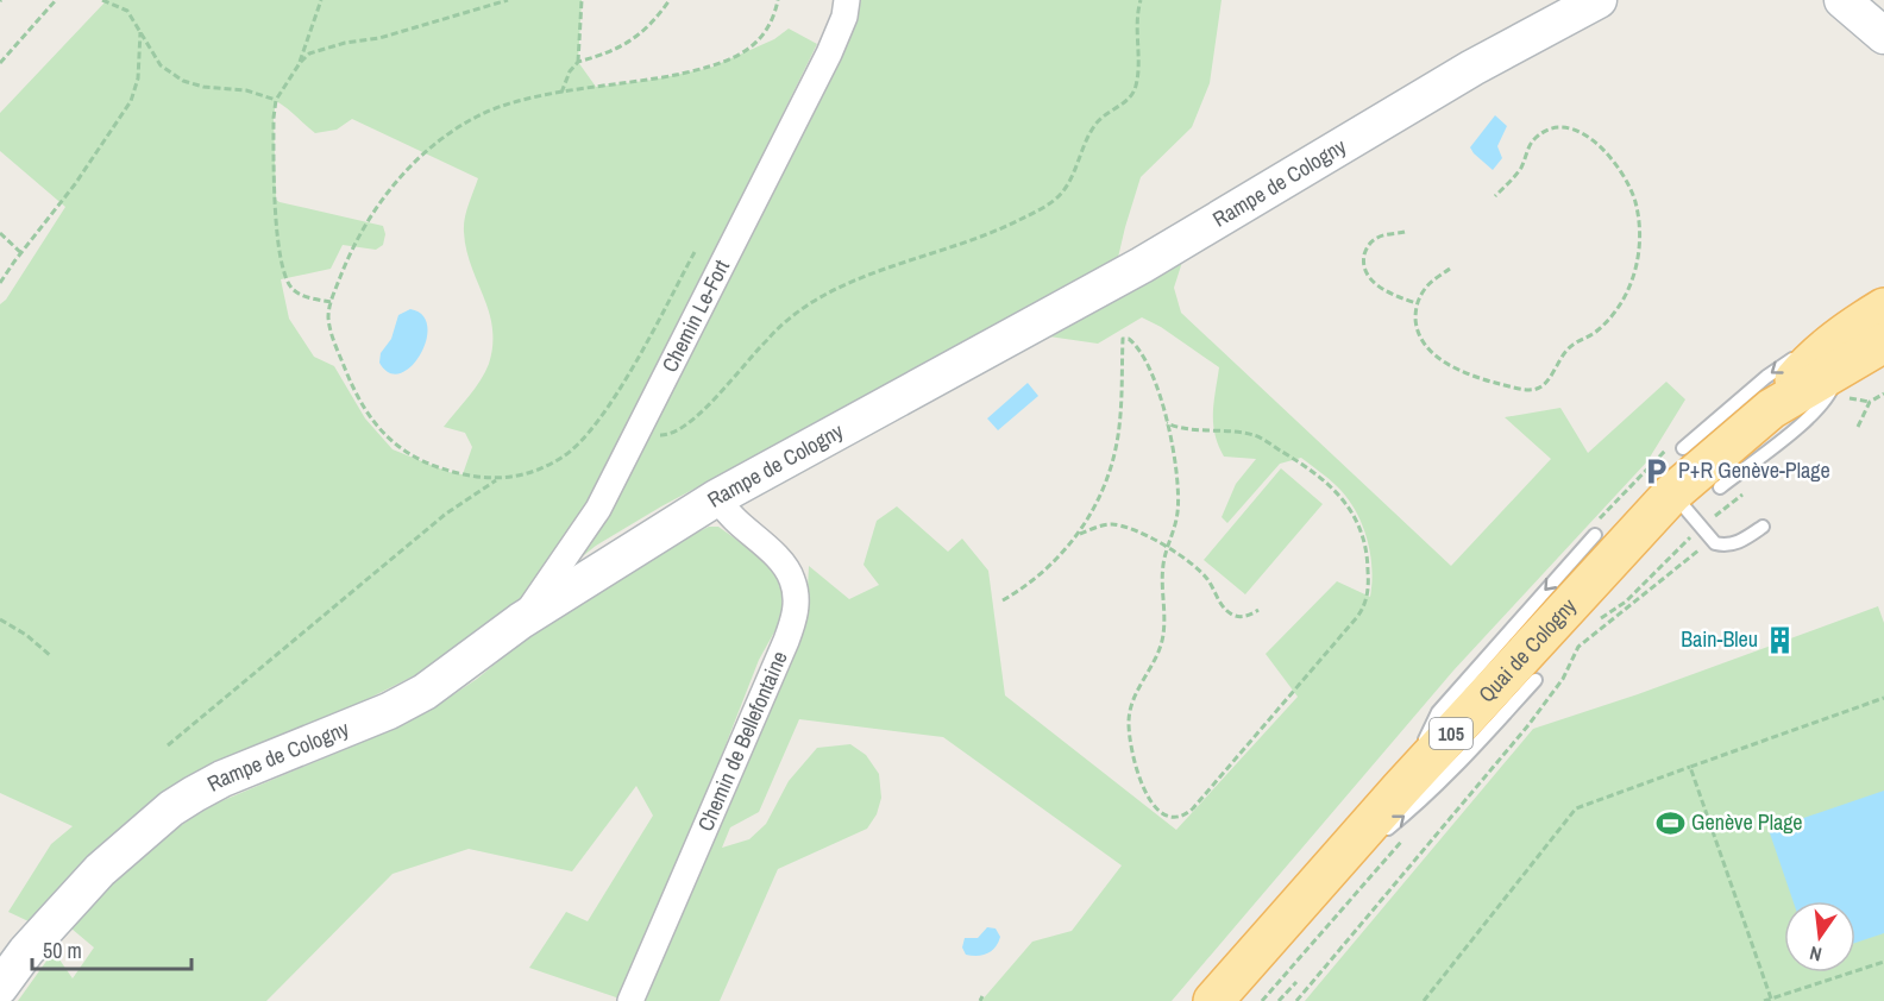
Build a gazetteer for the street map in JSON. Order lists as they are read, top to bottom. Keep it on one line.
{"streets":{"main road":["Quai de Cologny","105"],"street":["Rampe de Cologny","Chemin Le-Fort","Chemin de Bellefontaine"]},"crossings":[["Rampe de Cologny","Chemin Le-Fort"],["Rampe de Cologny","Chemin de Bellefontaine"]],"places":{"parking":["P+R Genève-Plage"],"building":["Bain-Bleu"],"sports":["Genève Plage"]},"scale_bar":"50 m","north":"bottom"}
